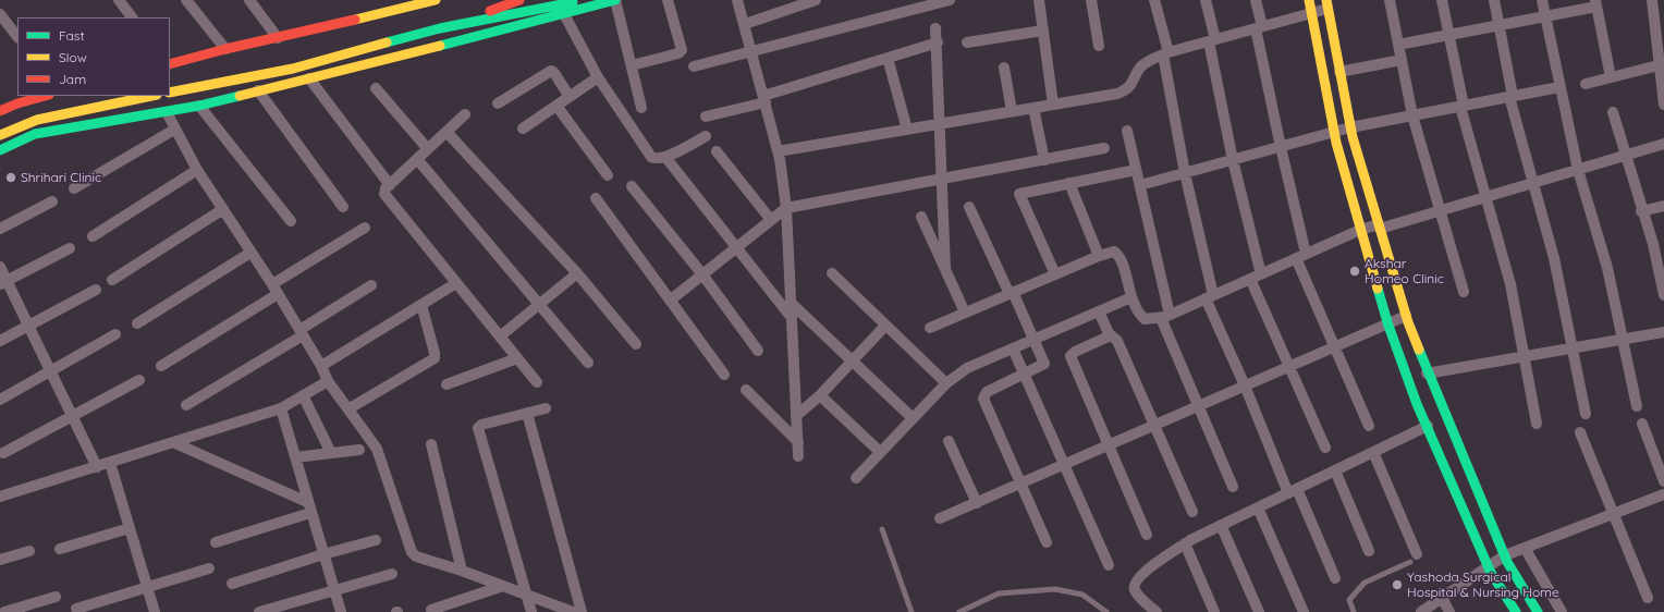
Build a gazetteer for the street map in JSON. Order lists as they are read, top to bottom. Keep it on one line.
{"places":["Shrihari Clinic","Akshar Homeo Clinic","Yashoda Surgical Hospital & Nursing Home"],"legend":["Fast","Slow","Jam"]}
